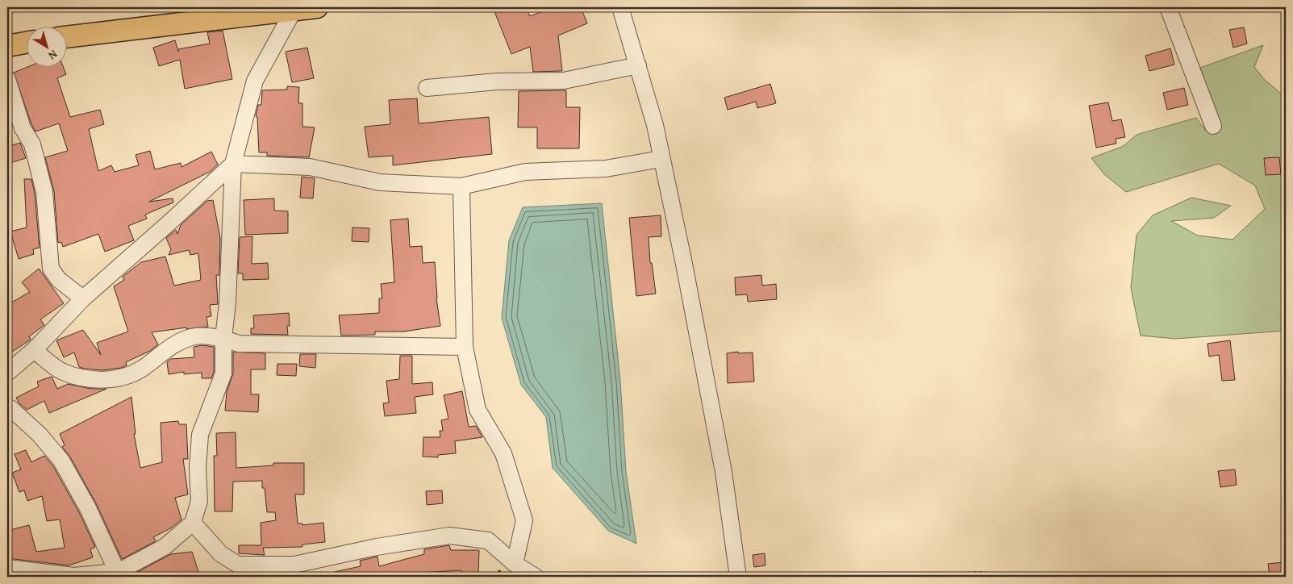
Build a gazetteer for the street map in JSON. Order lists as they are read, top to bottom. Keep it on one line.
{"north":"bottom right"}
